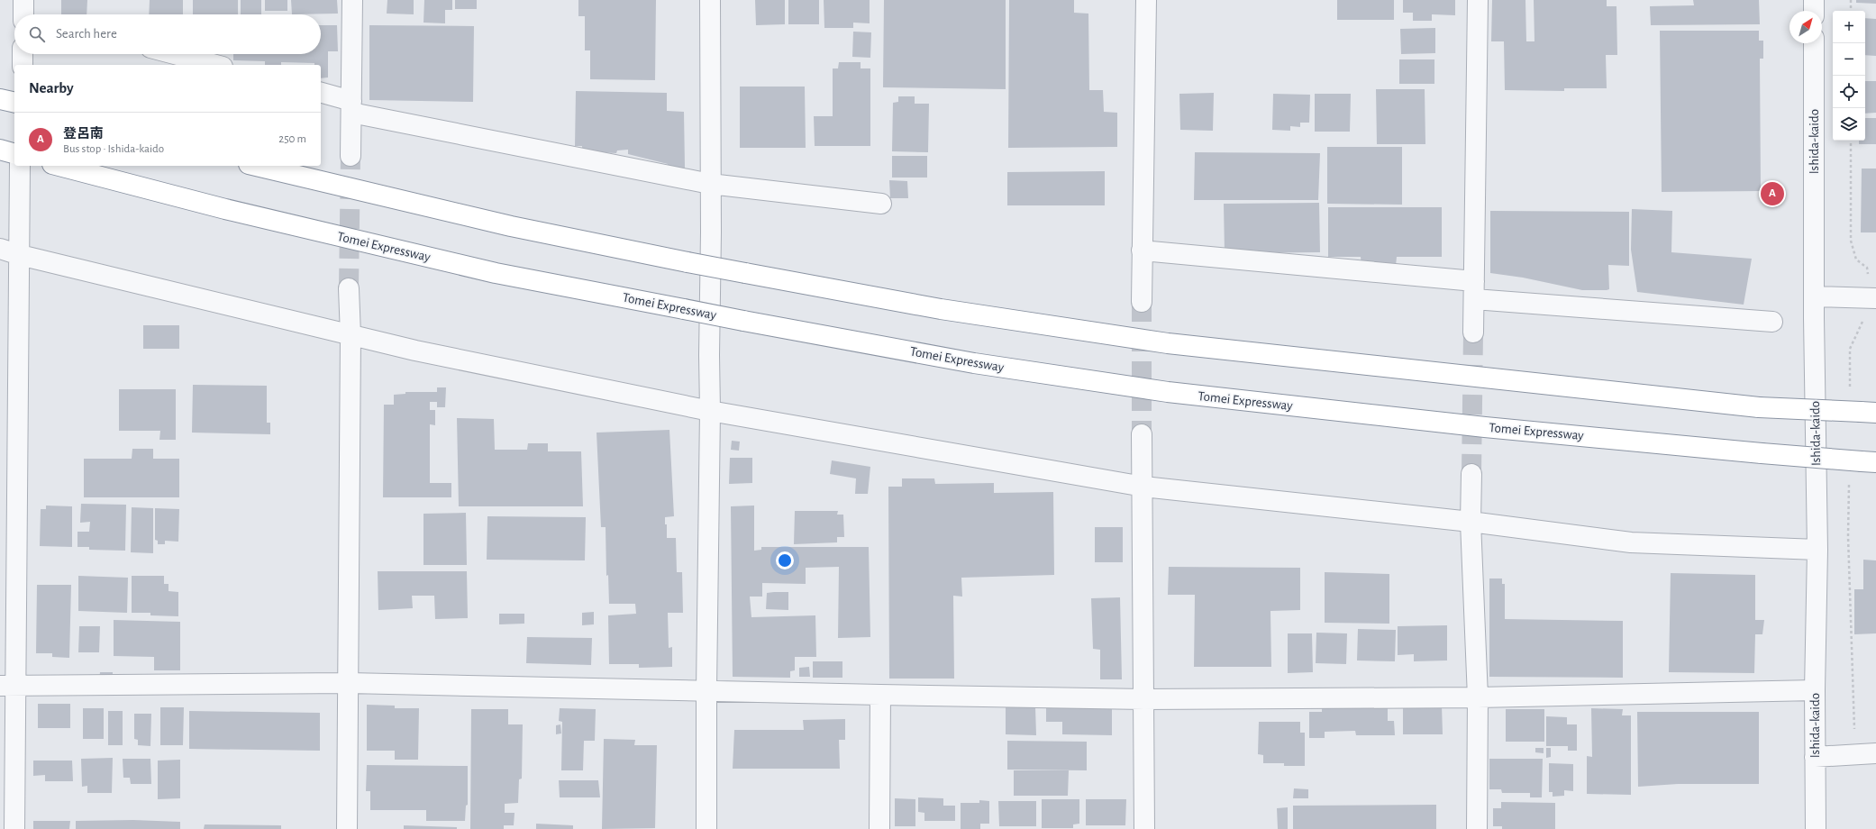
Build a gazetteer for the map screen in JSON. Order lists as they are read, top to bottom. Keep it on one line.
{"streets":{"highway":["Tomei Expressway"],"street":["Ishida-kaido"]},"north":"top right","page":{"map_buttons":["+","−"],"search":"Search here","heading":"Nearby","list":[{"mark":"A","name":"登呂南","note":"Bus stop · Ishida-kaido","value":"250 m"}],"pins":"A"}}
